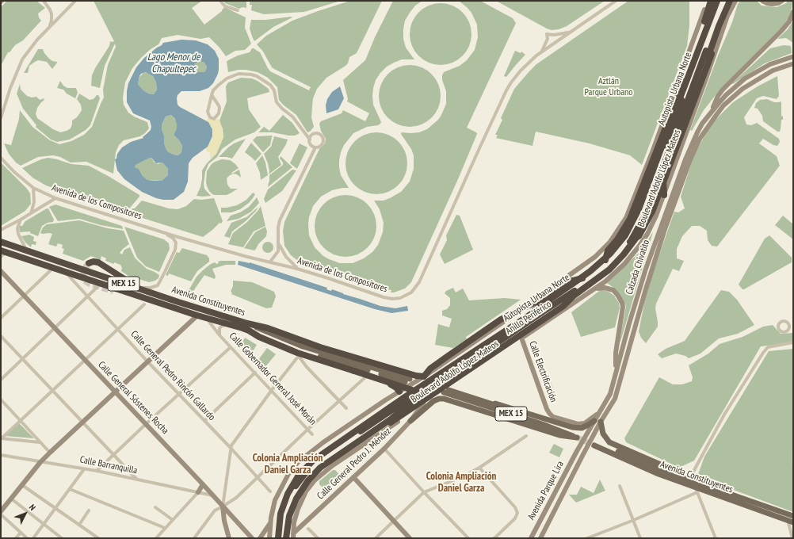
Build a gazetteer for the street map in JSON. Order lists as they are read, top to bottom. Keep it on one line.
{"streets":{"highway":["Autopista Urbana Norte","MEX 15","Avenida Constituyentes","Anillo Periférico"],"main road":["Boulevard Adolfo López Mateos","Calzada Chivatito","Calle Electrificación","Calle General Sóstenes Rocha","Calle General Pedro J. Méndez","Avenida Parque Lira"],"street":["Avenida de los Compositores","Calle General Pedro Rincón Gallardo","Calle Gobernador General José Morán","Calle Barranquilla"]},"crossings":[["Autopista Urbana Norte","Anillo Periférico"],["Boulevard Adolfo López Mateos","Anillo Periférico"],["Boulevard Adolfo López Mateos","Calle Electrificación"],["Boulevard Adolfo López Mateos","Calle General Pedro J. Méndez"],["Calzada Chivatito","Calle Electrificación"],["Calzada Chivatito","Avenida Parque Lira"],["Avenida Constituyentes","Calle General Pedro Rincón Gallardo"],["Avenida Constituyentes","Calle Gobernador General José Morán"],["Anillo Periférico","Calle General Pedro J. Méndez"],["Calle General Sóstenes Rocha","Calle Barranquilla"]],"districts":["Colonia Ampliación Daniel Garza","Colonia Ampliación Daniel Garza"],"water":["Lago Menor de Chapultepec"],"parks":["Aztlán Parque Urbano"],"north":"top right"}
